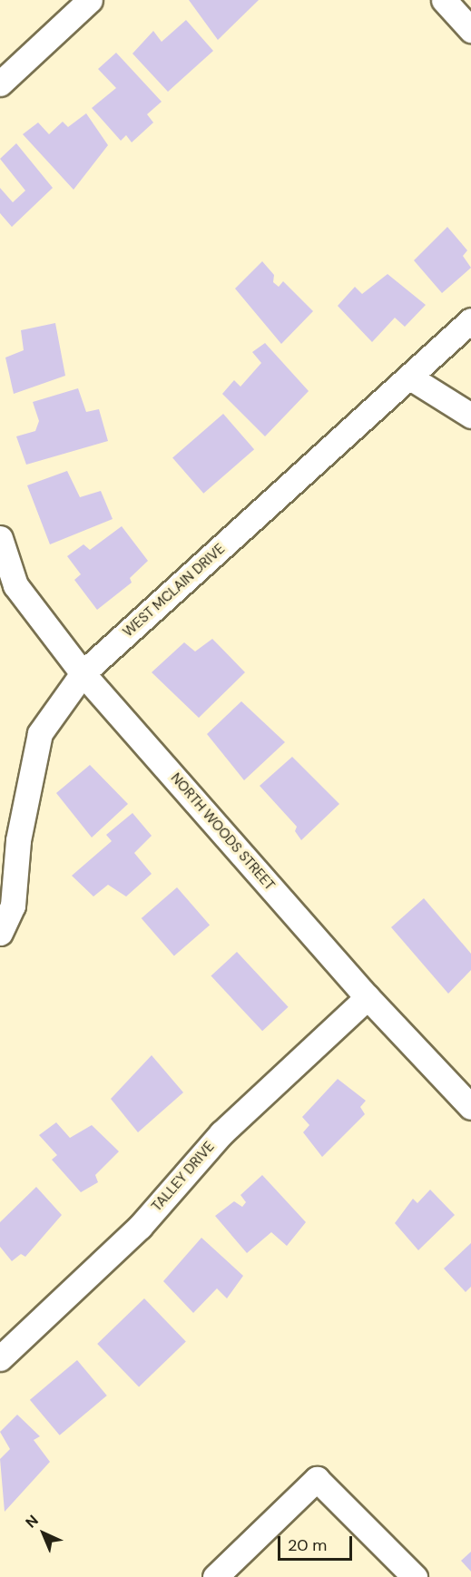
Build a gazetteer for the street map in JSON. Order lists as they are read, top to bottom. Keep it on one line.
{"streets":{"street":["WEST MCLAIN DRIVE","NORTH WOODS STREET","TALLEY DRIVE"]},"crossings":[["WEST MCLAIN DRIVE","NORTH WOODS STREET"],["NORTH WOODS STREET","TALLEY DRIVE"]],"scale_bar":"20 m","north":"top left"}
